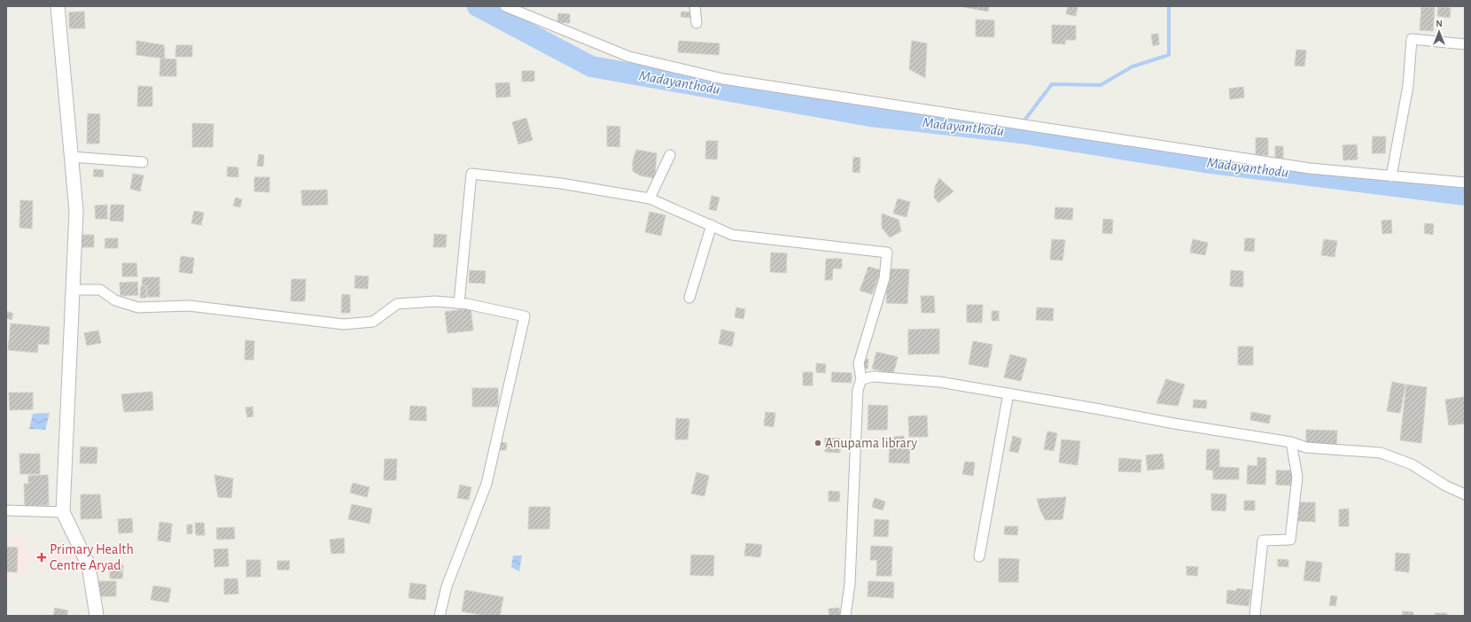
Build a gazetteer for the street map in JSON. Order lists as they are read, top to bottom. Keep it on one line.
{"water":["Madayanthodu"],"places":{"other":["Anupama library"],"health":["Primary Health Centre Aryad"]},"north":"top"}
